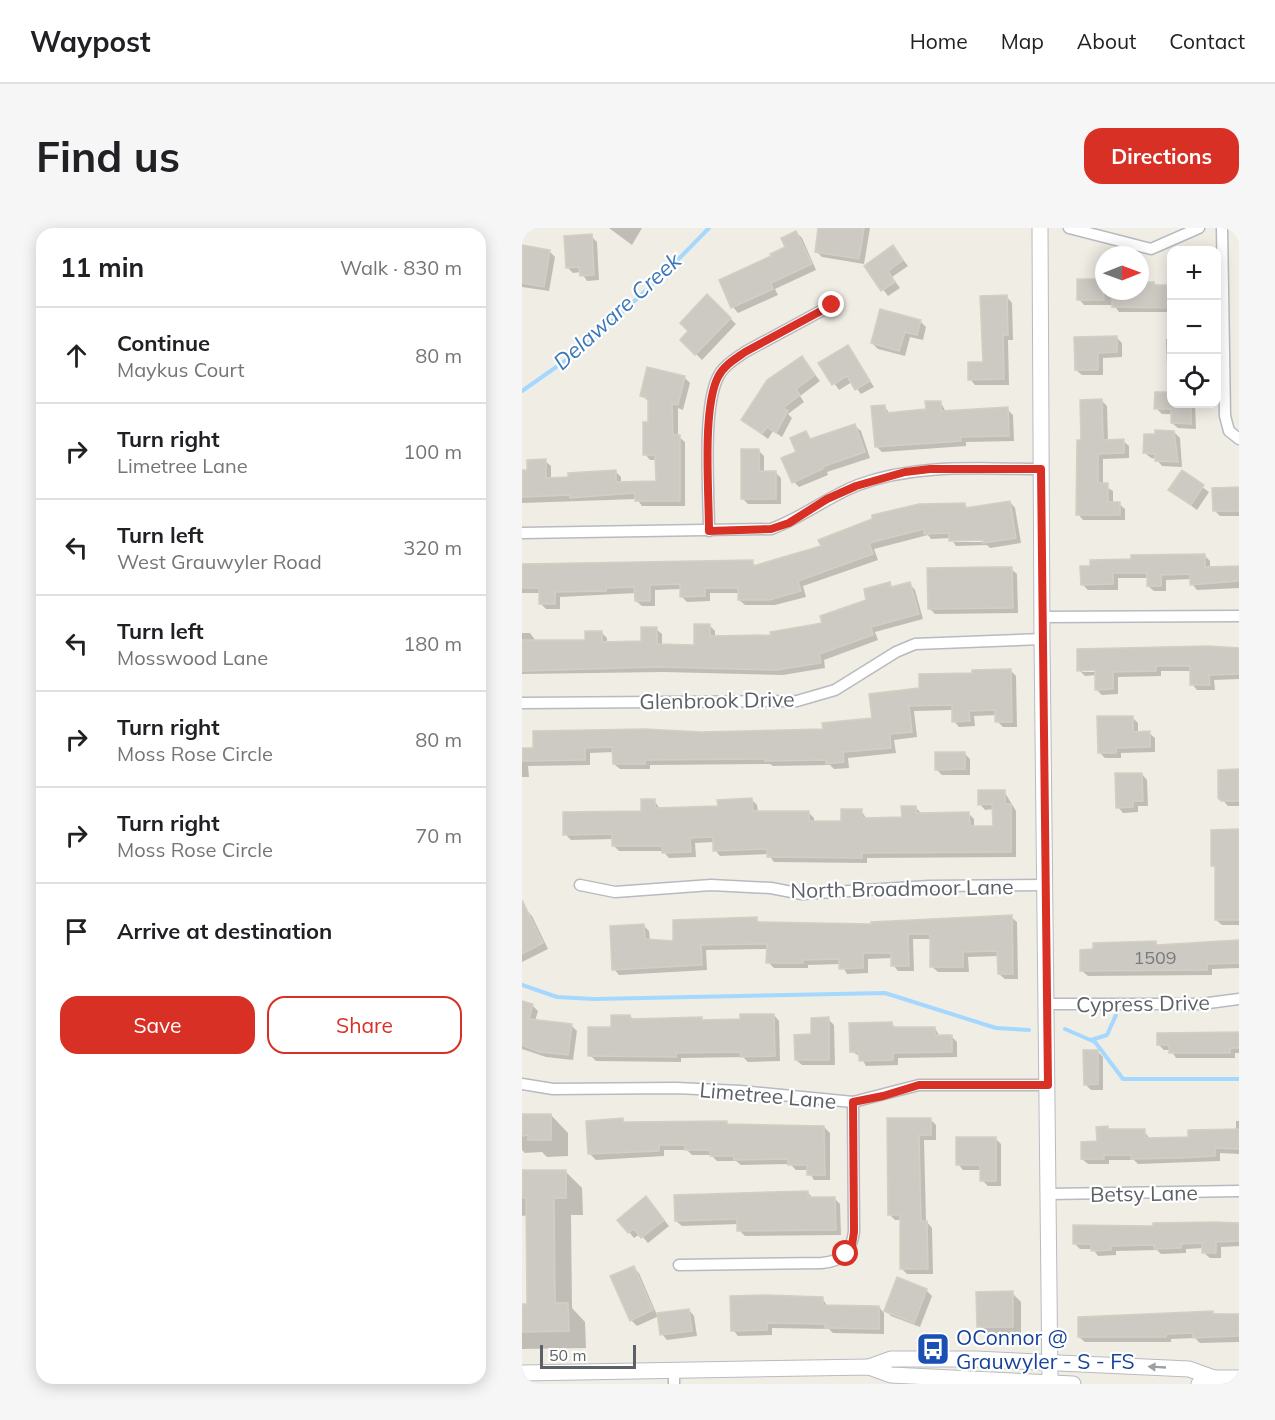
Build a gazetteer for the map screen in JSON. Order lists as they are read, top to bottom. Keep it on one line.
{"streets":{"street":["Glenbrook Drive","North Broadmoor Lane","Cypress Drive","Limetree Lane","Betsy Lane"]},"water":["Delaware Creek"],"places":{"bus stop":["OConnor @ Grauwyler - S - FS"]},"house_numbers":["1509"],"scale_bar":"50 m","north":"right","page":{"header":"Waypost","nav":["Home","Map","About","Contact"],"buttons":["Directions",["Save","Share"]],"title":"Find us","heading":["11 min","Walk · 830 m"],"map_buttons":["+","−"],"list":[["Continue","Maykus Court","80 m"],["Turn right","Limetree Lane","100 m"],["Turn left","West Grauwyler Road","320 m"],["Turn left","Mosswood Lane","180 m"],["Turn right","Moss Rose Circle","80 m"],["Turn right","Moss Rose Circle","70 m"],"Arrive at destination"],"scale":"50 m"}}
